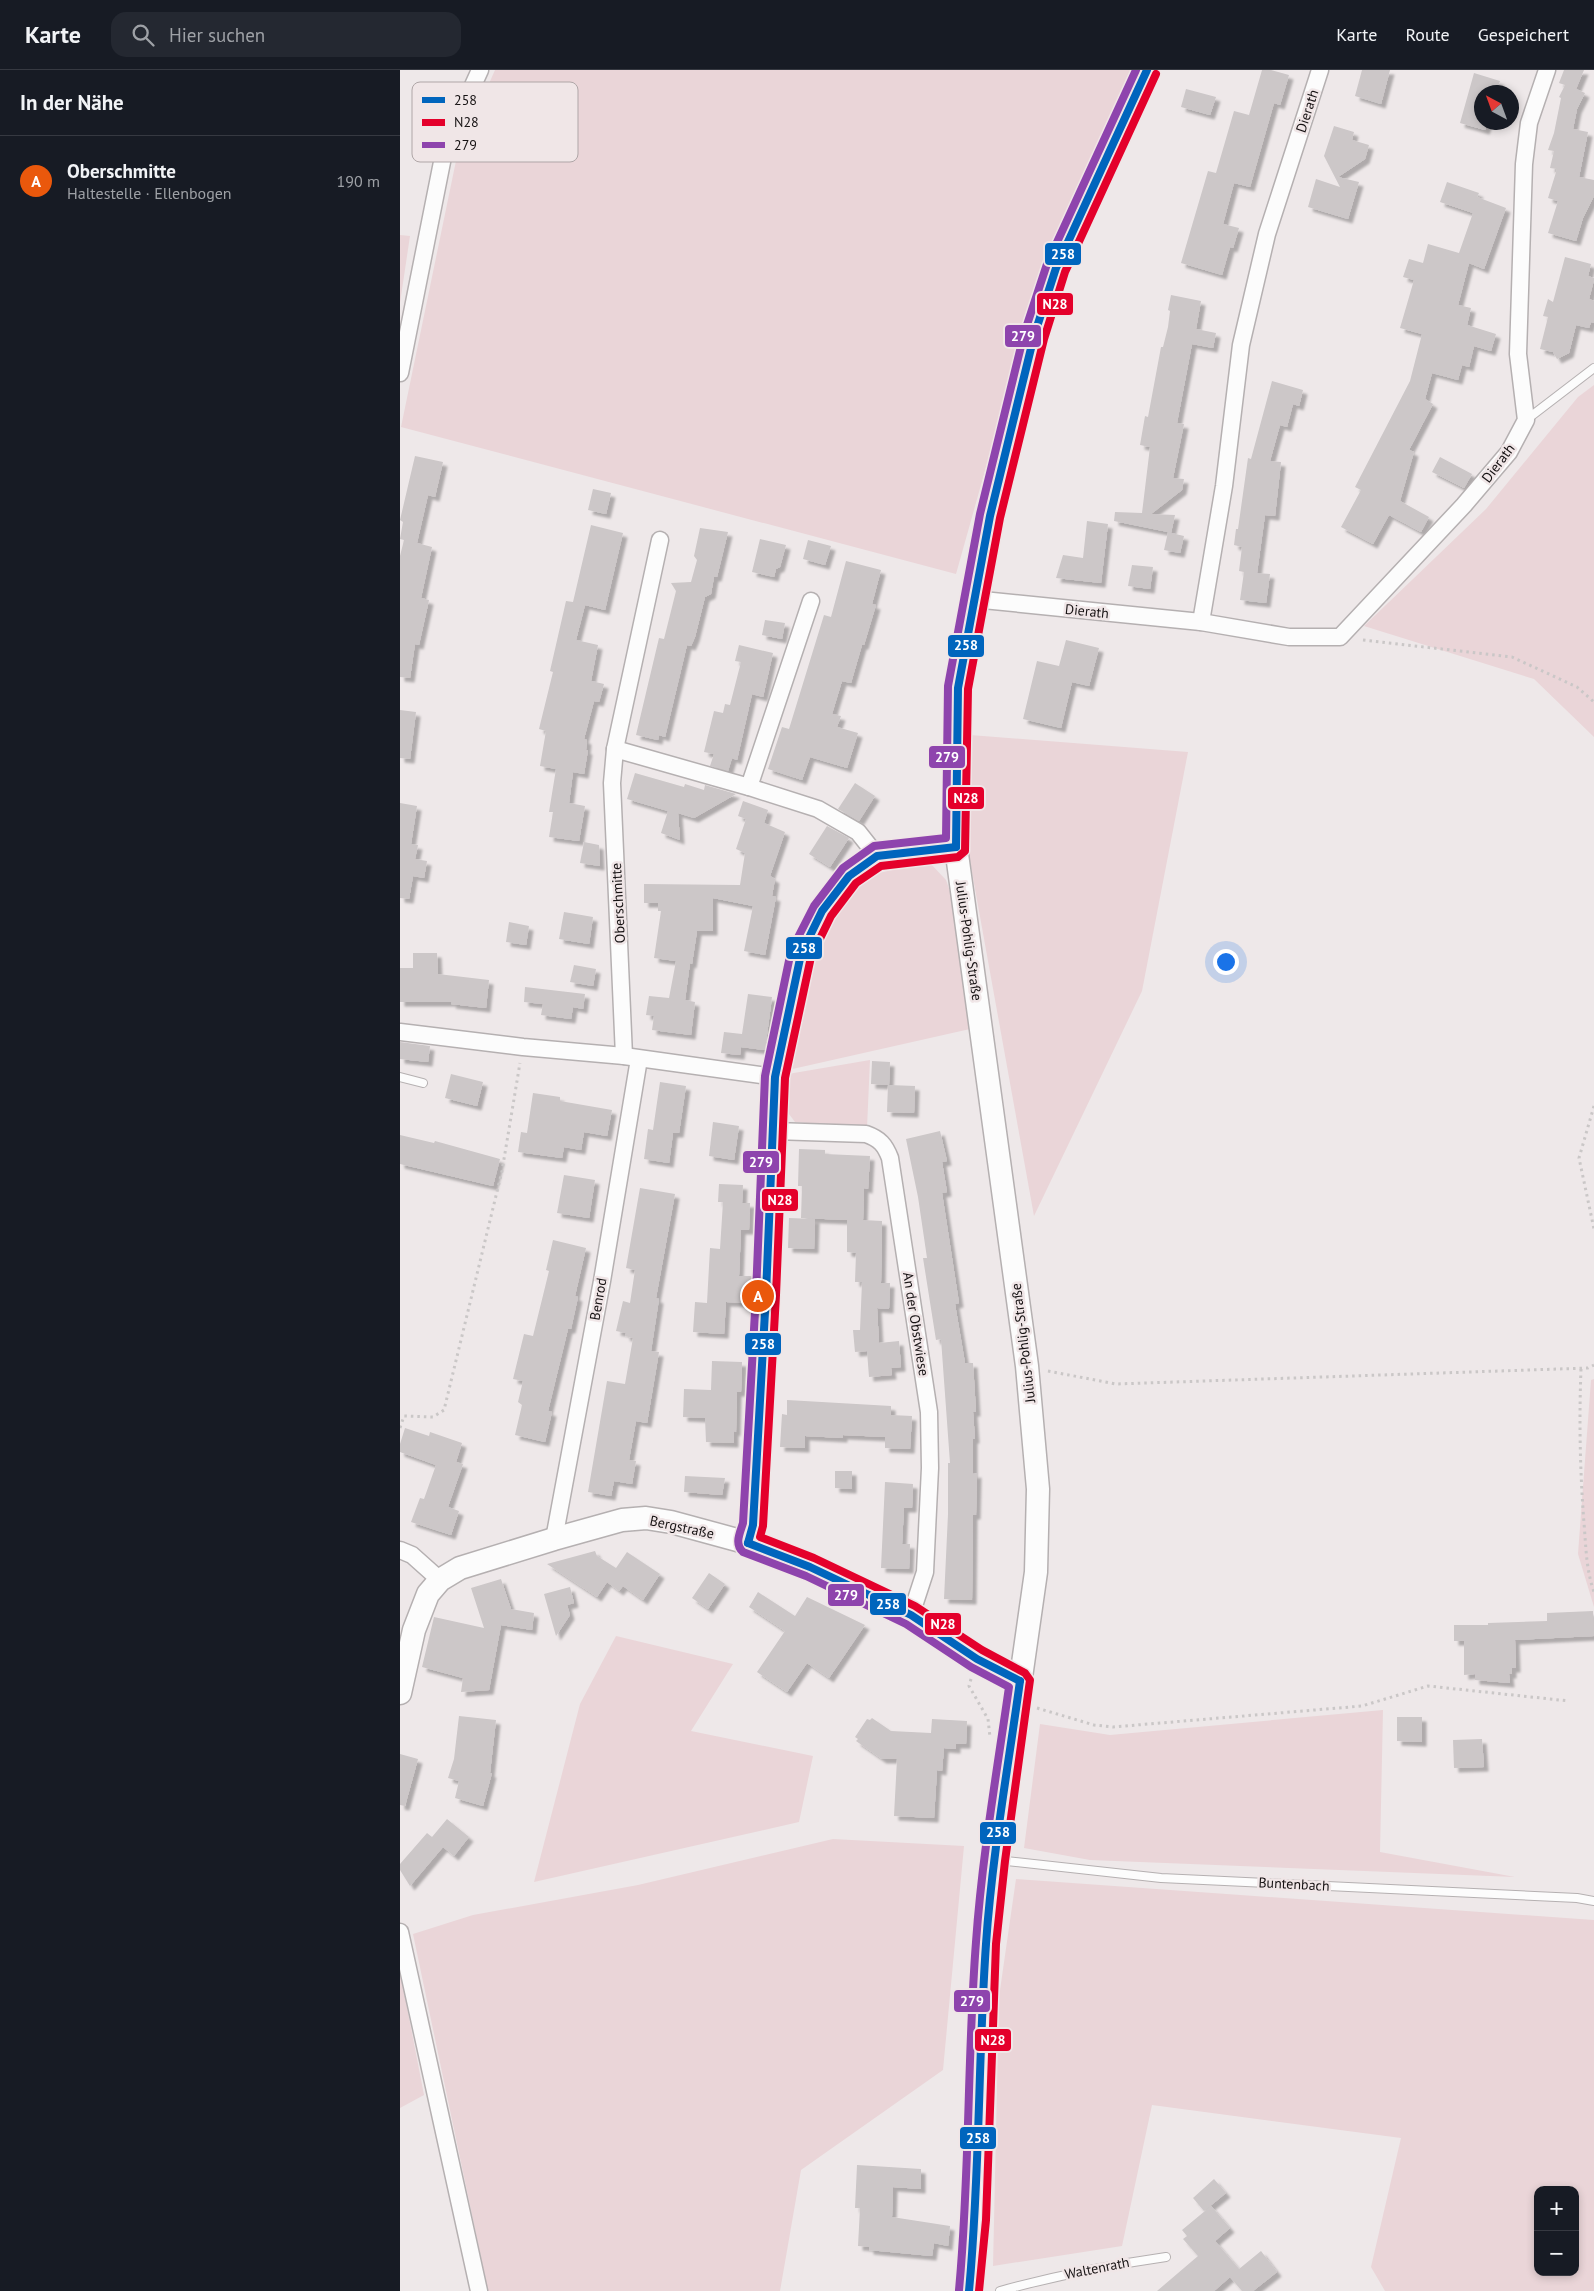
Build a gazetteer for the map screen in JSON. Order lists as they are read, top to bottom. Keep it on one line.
{"streets":{"street":["Dierath","Oberschmitte","Julius-Pohlig-Straße","Benrod","An der Obstwiese","Bergstraße"],"lane":["Buntenbach","Waltenrath"]},"crossings":[["Dierath","Julius-Pohlig-Straße"],["Oberschmitte","Benrod"],["Julius-Pohlig-Straße","Bergstraße"],["Julius-Pohlig-Straße","Buntenbach"],["Benrod","Bergstraße"],["An der Obstwiese","Bergstraße"]],"lines":["transit line 258","transit line 279","transit line N28"],"legend":["258","N28","279"],"north":"top left","page":{"header":"Karte","search":"Hier suchen","nav":["Karte","Route","Gespeichert"],"heading":"In der Nähe","list":[{"mark":"A","name":"Oberschmitte","note":"Haltestelle · Ellenbogen","value":"190 m"}],"pins":"A","map_buttons":["+","−"]}}
